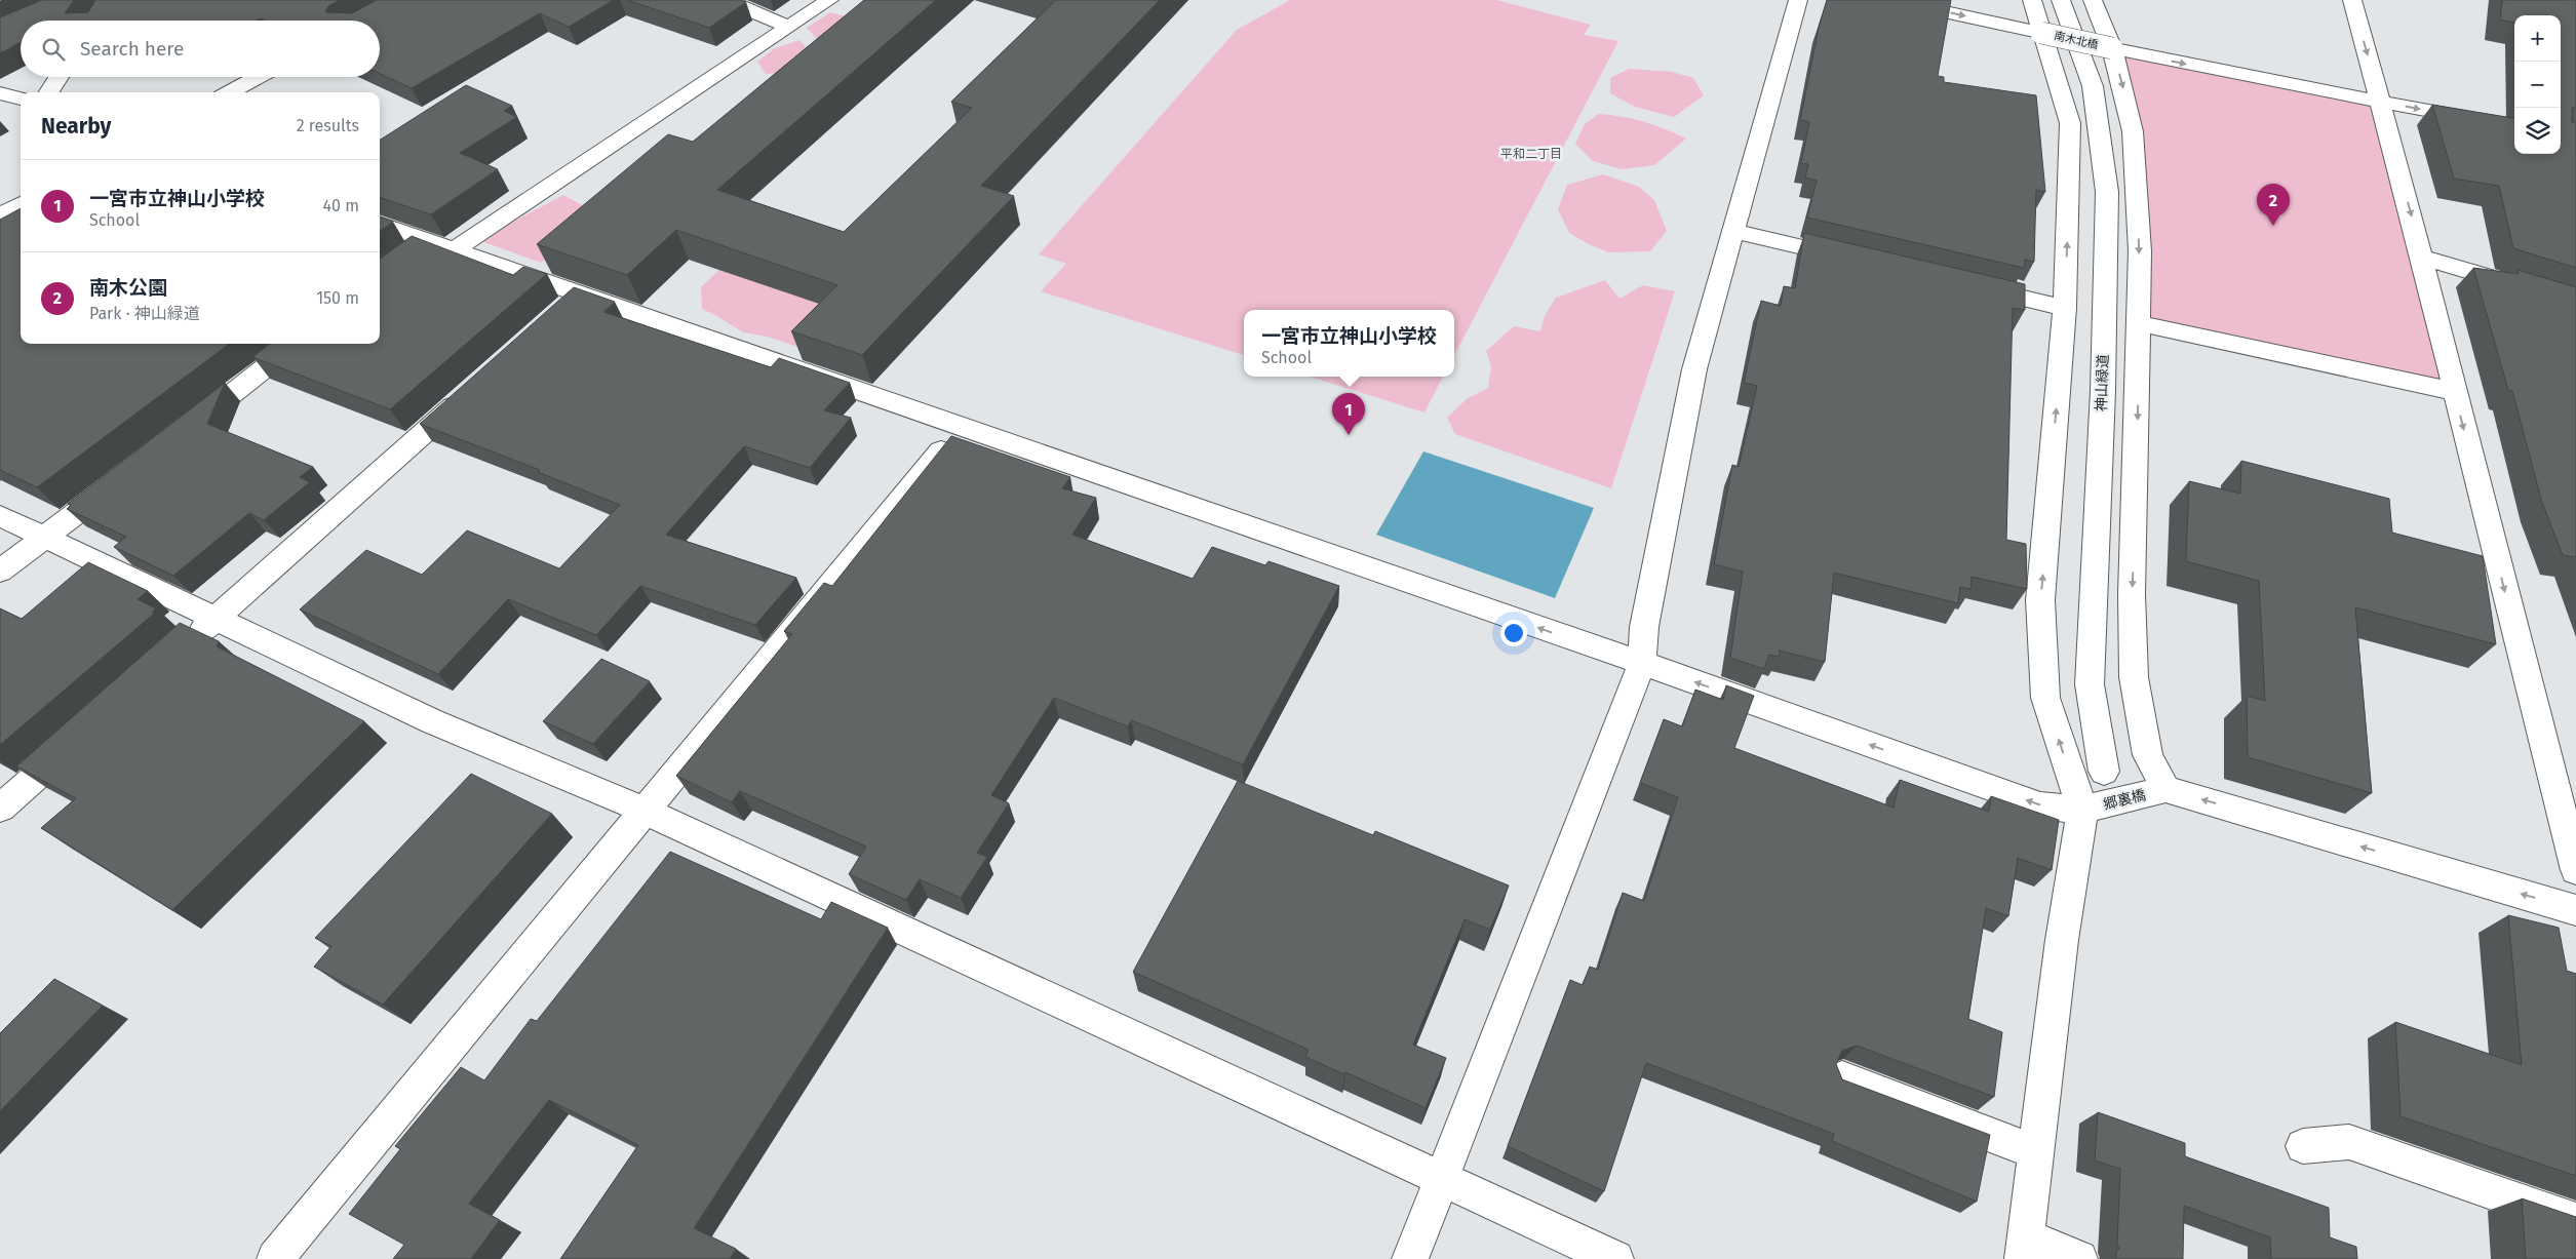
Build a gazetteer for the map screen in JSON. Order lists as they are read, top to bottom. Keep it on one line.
{"streets":{"street":["南木北橋","神山緑道","郷裏橋"]},"one_way":["南木北橋"],"districts":["平和二丁目"],"page":{"map_buttons":["+","−"],"search":"Search here","heading":["Nearby","2 results"],"list":[{"mark":"1","name":"一宮市立神山小学校","note":"School","value":"40 m"},{"mark":"2","name":"南木公園","note":"Park · 神山緑道","value":"150 m"}],"pins":["2","1"],"popup":["一宮市立神山小学校","School"]}}
